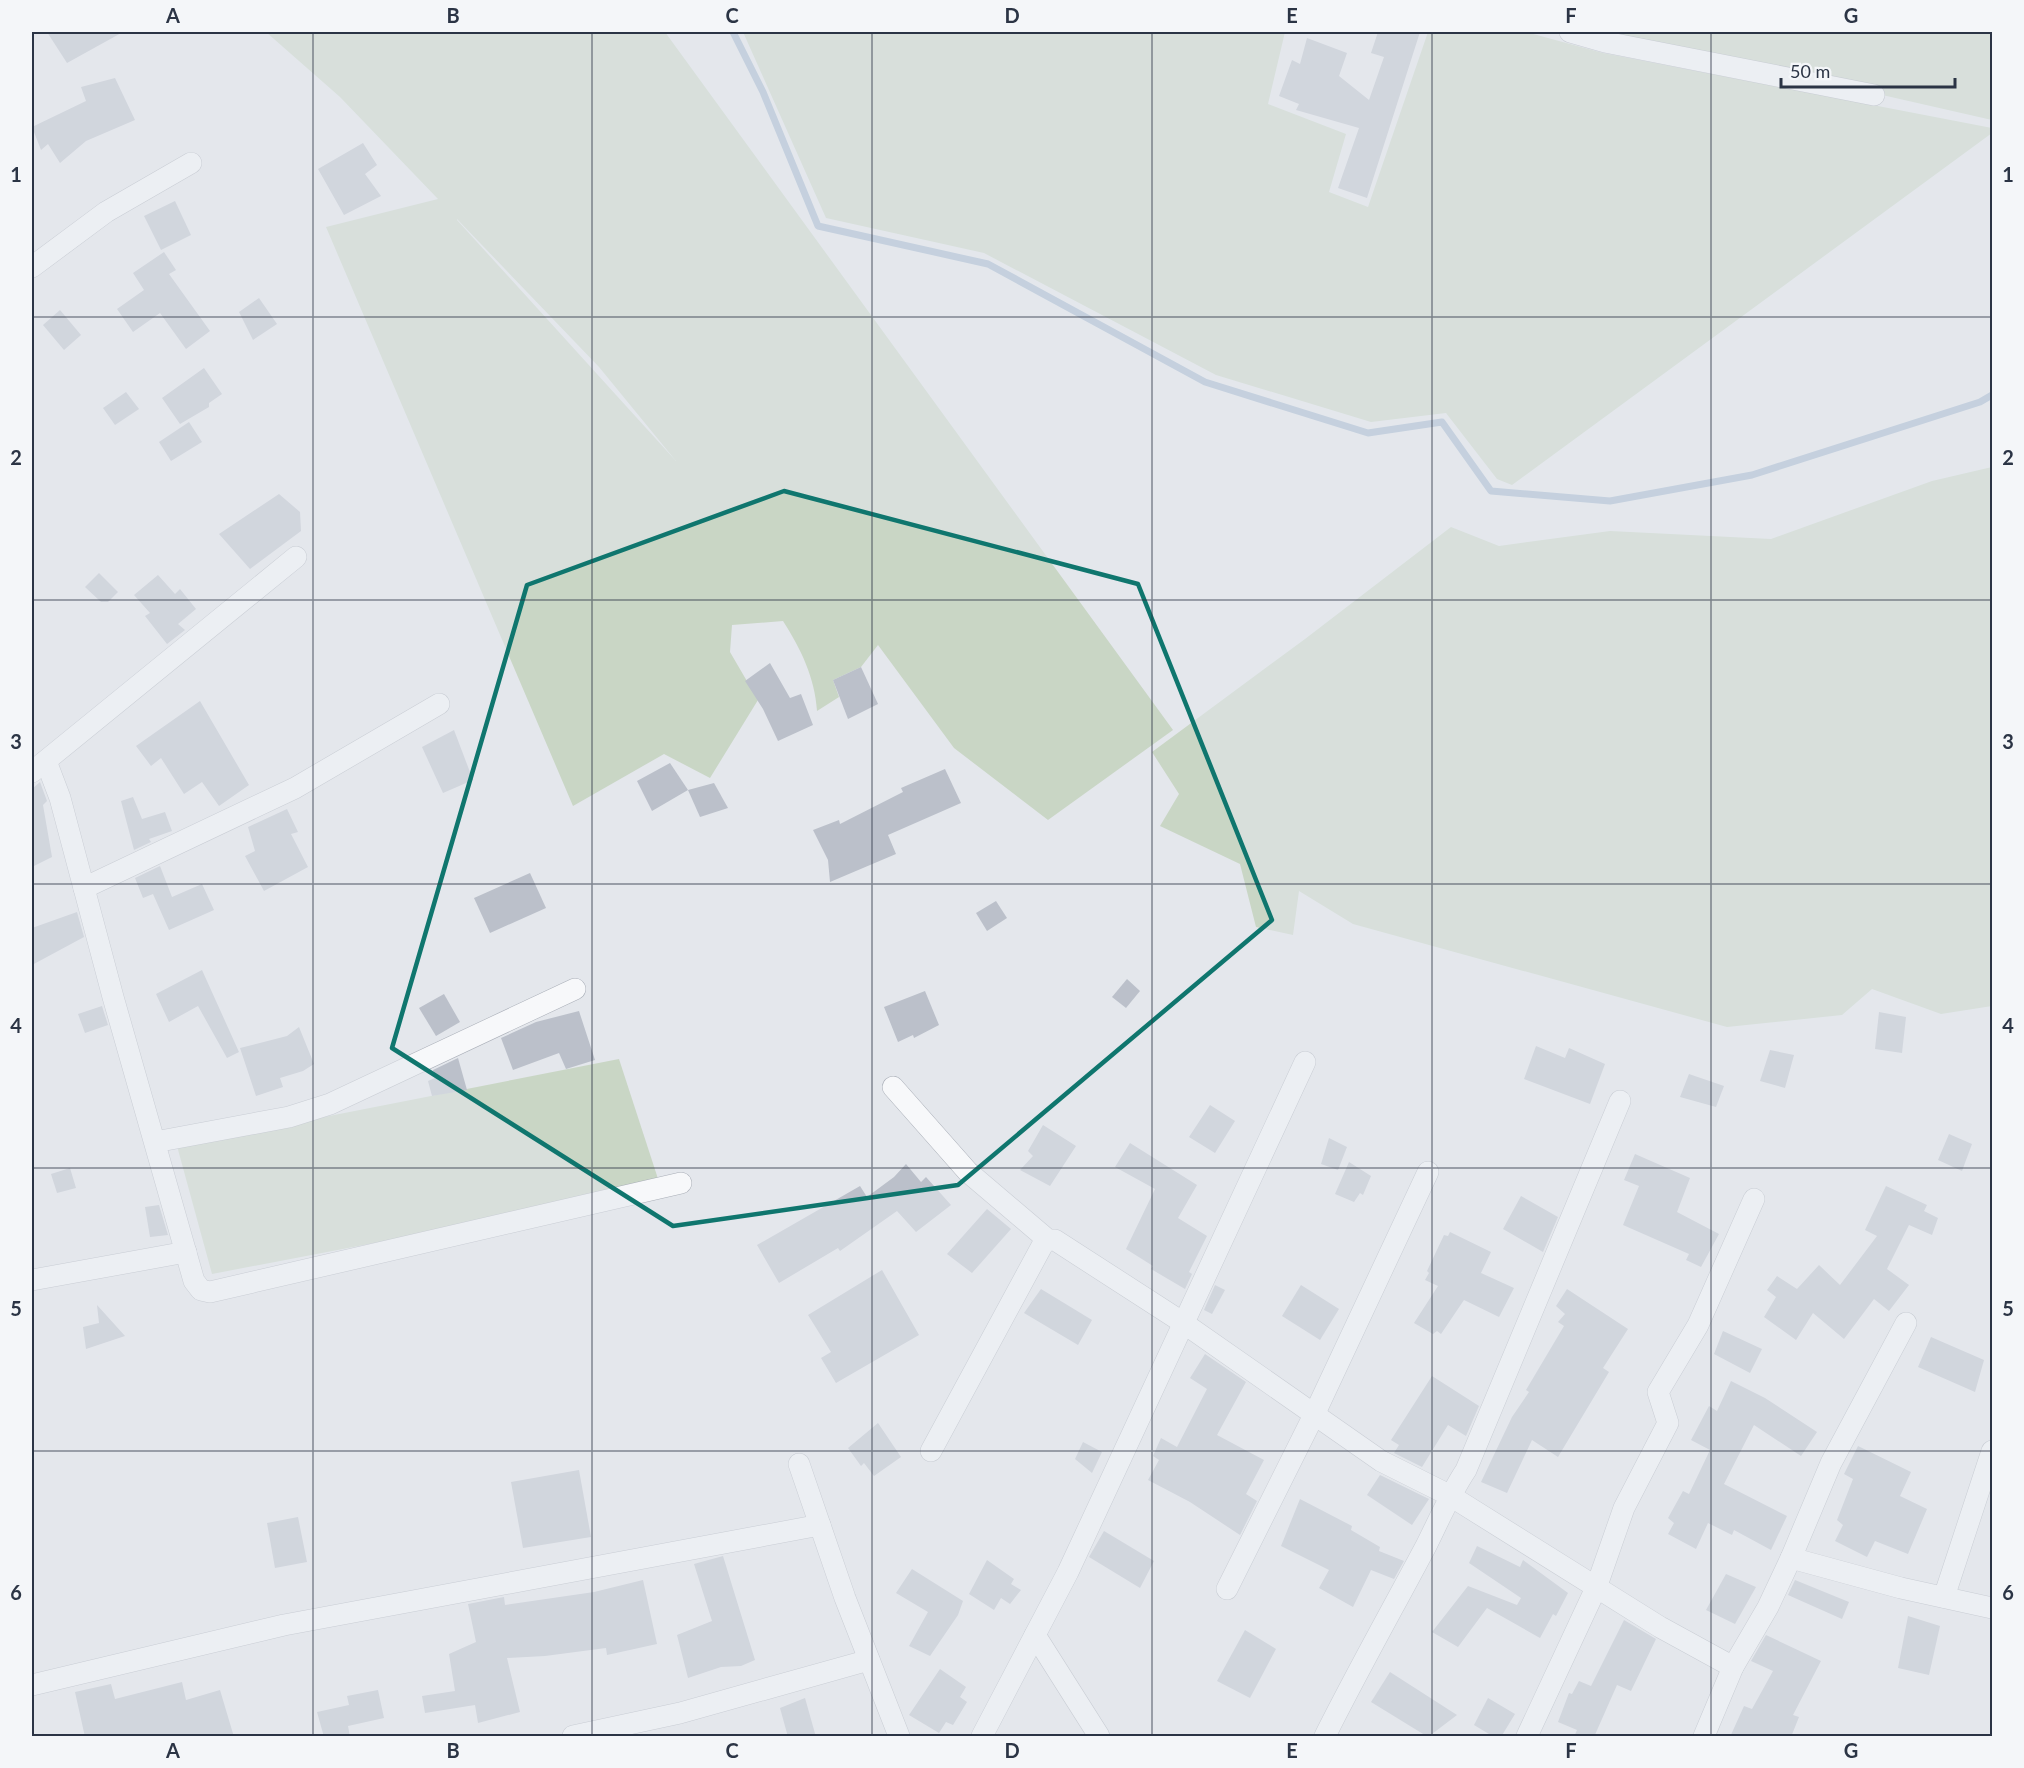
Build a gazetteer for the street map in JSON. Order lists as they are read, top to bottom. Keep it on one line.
{"scale_bar":"50 m","grid":{"columns":["A","B","C","D","E","F","G"],"rows":["1","2","3","4","5","6"]}}
